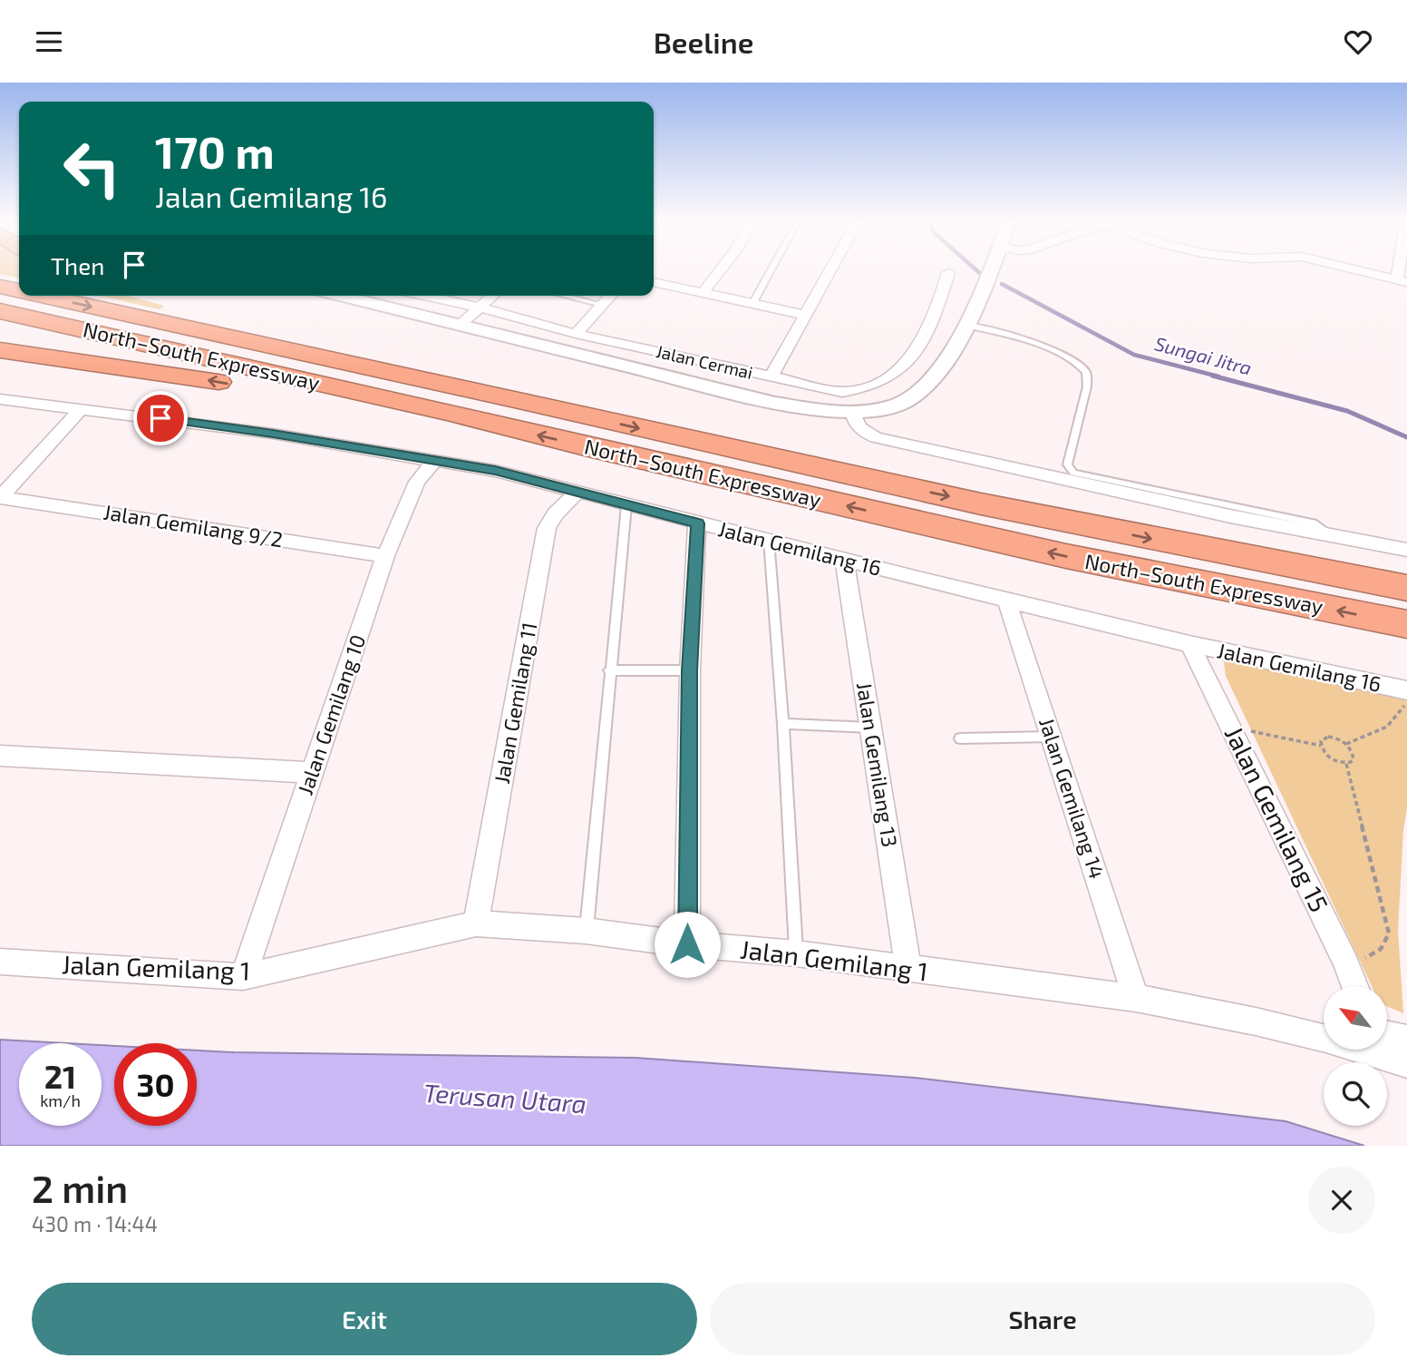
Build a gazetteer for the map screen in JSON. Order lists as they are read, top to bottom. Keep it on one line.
{"streets":{"highway":["North–South Expressway"],"street":["Jalan Cermai","Jalan Gemilang 9/2","Jalan Gemilang 16","Jalan Gemilang 11","Jalan Gemilang 10","Jalan Gemilang 13","Jalan Gemilang 14","Jalan Gemilang 15","Jalan Gemilang 1"]},"crossings":[["Jalan Gemilang 9/2","Jalan Gemilang 10"],["Jalan Gemilang 16","Jalan Gemilang 11"],["Jalan Gemilang 16","Jalan Gemilang 10"],["Jalan Gemilang 16","Jalan Gemilang 13"],["Jalan Gemilang 16","Jalan Gemilang 14"],["Jalan Gemilang 16","Jalan Gemilang 15"],["Jalan Gemilang 11","Jalan Gemilang 1"],["Jalan Gemilang 10","Jalan Gemilang 1"],["Jalan Gemilang 13","Jalan Gemilang 1"],["Jalan Gemilang 14","Jalan Gemilang 1"]],"water":["Sungai Jitra","Terusan Utara"],"north":"top left","page":{"header":"Beeline","turn":["170 m","Jalan Gemilang 16"],"then":"Then","speed":"21 km/h","limit":"30","heading":["2 min","430 m · 14:44"],"buttons":["Exit","Share"]}}
